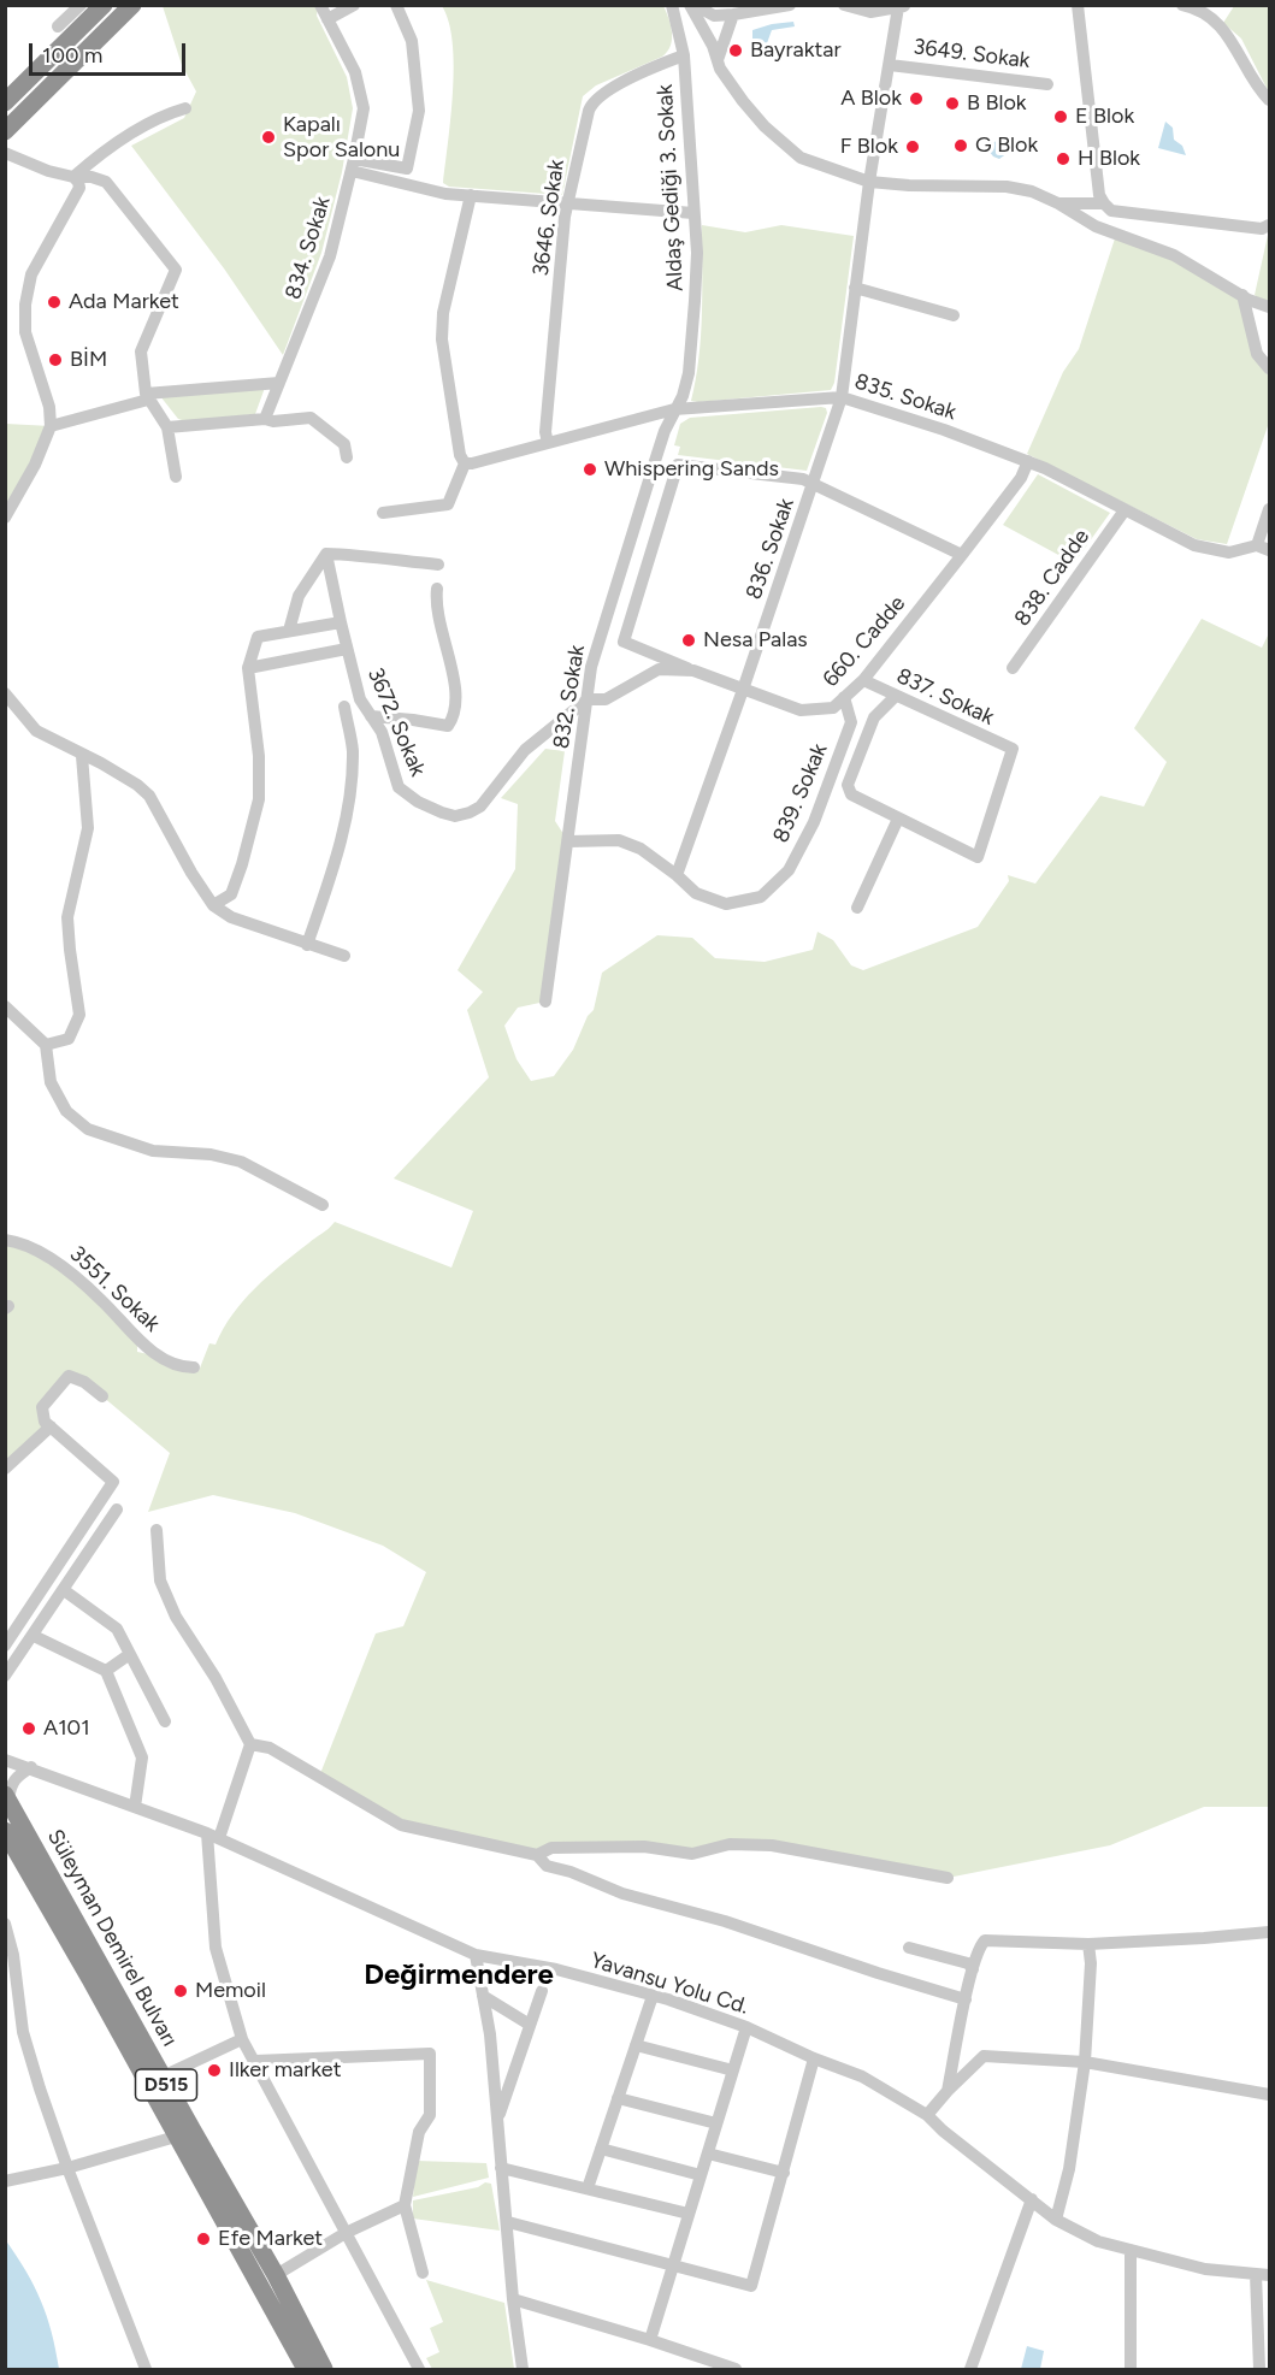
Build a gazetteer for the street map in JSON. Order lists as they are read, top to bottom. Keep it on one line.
{"streets":{"highway":["Süleyman Demirel Bulvarı","D515"],"street":["3649. Sokak","Aldaş Gediği 3. Sokak","3646. Sokak","834. Sokak","835. Sokak","836. Sokak","838. Cadde","660. Cadde","832. Sokak","837. Sokak","3672. Sokak","839. Sokak","3551. Sokak","Yavansu Yolu Cd."]},"crossings":[["3649. Sokak","836. Sokak"],["Aldaş Gediği 3. Sokak","3646. Sokak"],["Aldaş Gediği 3. Sokak","835. Sokak"],["Aldaş Gediği 3. Sokak","832. Sokak"],["3646. Sokak","835. Sokak"],["835. Sokak","836. Sokak"],["835. Sokak","838. Cadde"],["835. Sokak","660. Cadde"],["835. Sokak","832. Sokak"],["836. Sokak","660. Cadde"],["836. Sokak","839. Sokak"],["660. Cadde","832. Sokak"],["660. Cadde","837. Sokak"],["660. Cadde","3672. Sokak"],["660. Cadde","839. Sokak"],["832. Sokak","3672. Sokak"],["832. Sokak","839. Sokak"]],"districts":["Değirmendere"],"places":["Bayraktar","A Blok","B Blok","E Blok","Kapalı Spor Salonu","G Blok","F Blok","H Blok","Ada Market","BİM","Whispering Sands","Nesa Palas","A101","Memoil","Ilker market","Efe Market"],"scale_bar":"100 m"}
